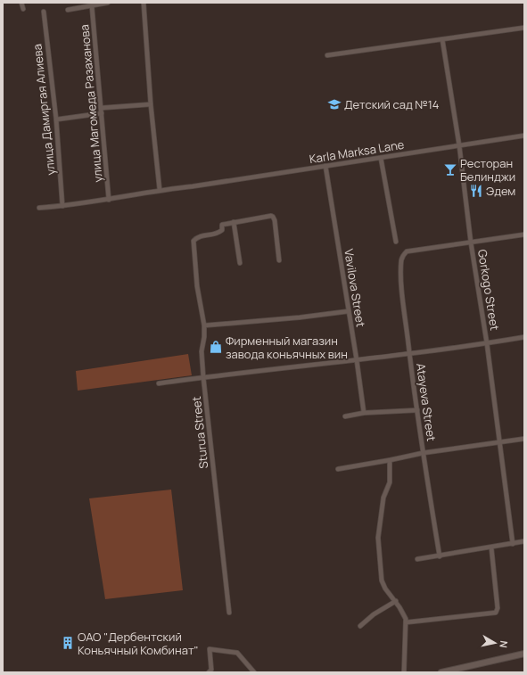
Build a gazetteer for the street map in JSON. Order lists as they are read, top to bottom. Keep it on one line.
{"streets":{"street":["улица Магомеда Разаханова","улица Дамиргая Алиева","Karla Marksa Lane","Vavilova Street","Gorkogo Street","Atayeva Street","Sturua Street"]},"crossings":[["улица Магомеда Разаханова","Karla Marksa Lane"],["улица Дамиргая Алиева","Karla Marksa Lane"],["Karla Marksa Lane","Vavilova Street"],["Karla Marksa Lane","Gorkogo Street"],["Gorkogo Street","Atayeva Street"]],"places":{"school or university":["Детский сад №14"],"bar":["Ресторан Белинджи"],"restaurant":["Эдем"],"shop":["Фирменный магазин завода коньячных вин"],"building":["ОАО \"Дербентский Коньячный Комбинат\""]},"north":"right"}
